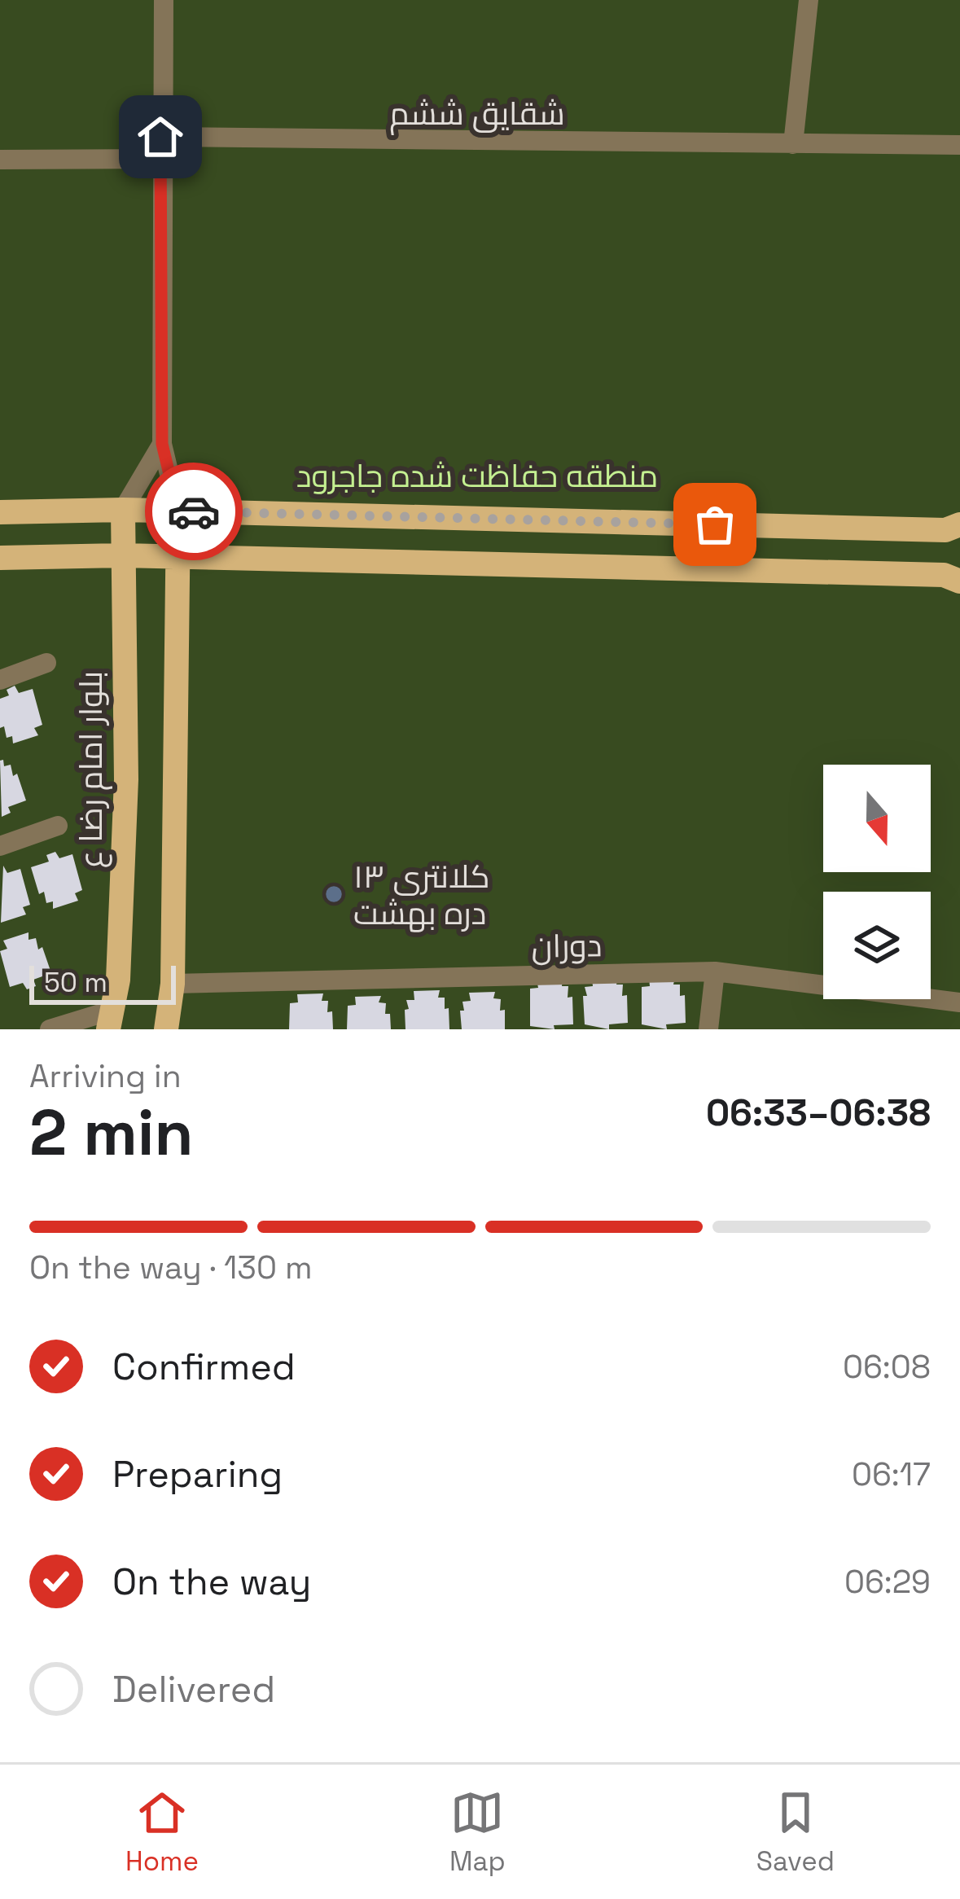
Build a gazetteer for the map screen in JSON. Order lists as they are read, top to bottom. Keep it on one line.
{"streets":{"main road":["بلوار امام رضا ع"],"street":["شقایق ششم","دوران"]},"parks":["منطقه حفاظت شده جاجرود"],"places":["کلانتری ۱۳ دره بهشت"],"scale_bar":"50 m","north":"bottom","page":{"scale":"50 m","heading":["2 min","Arriving in","06:33–06:38"],"bar":"On the way · 130 m","list":[["Confirmed","06:08"],["Preparing","06:17"],["On the way","06:29"],"Delivered"],"tabs":["Home","Map","Saved"]}}
